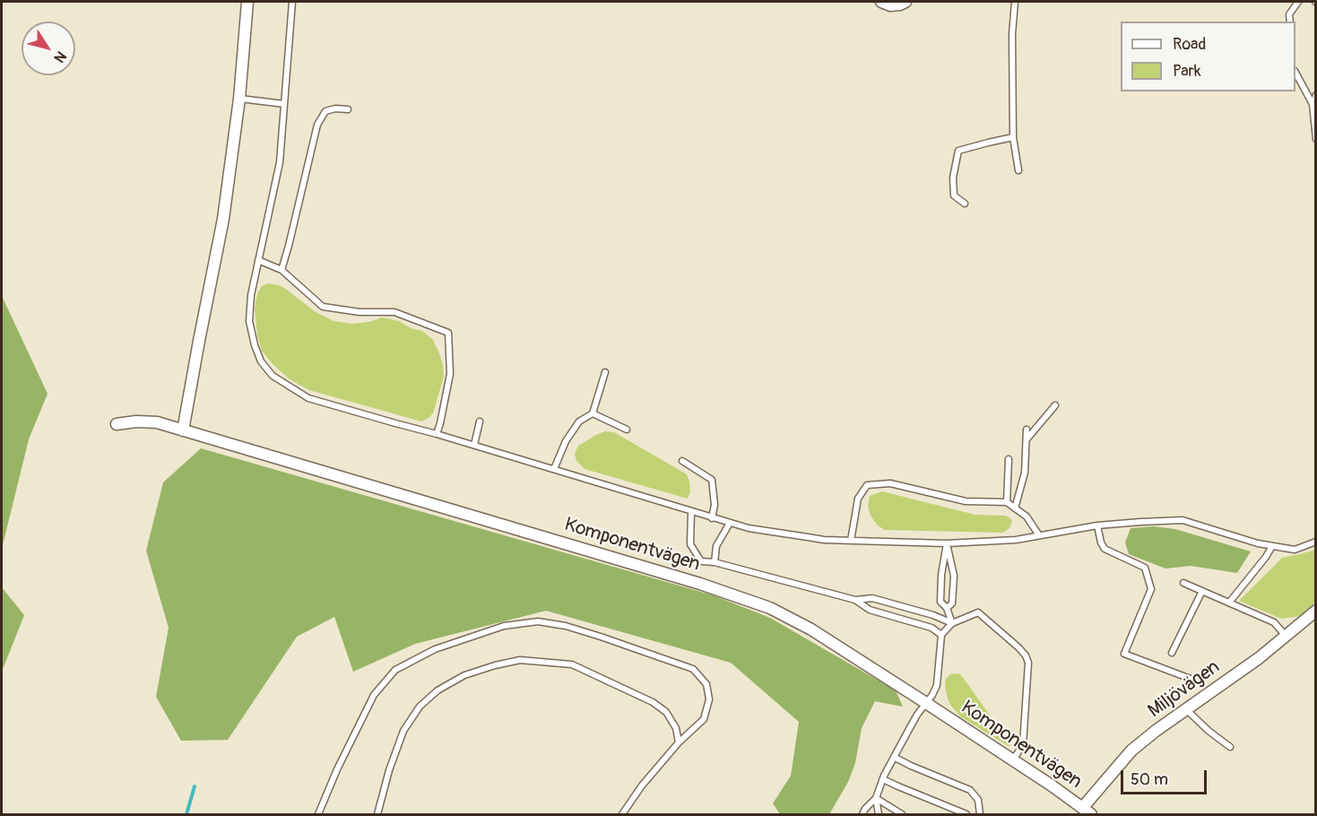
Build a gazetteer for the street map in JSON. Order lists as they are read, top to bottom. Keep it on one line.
{"streets":{"street":["Komponentvägen","Miljövägen"]},"crossings":[["Komponentvägen","Miljövägen"]],"legend":["Road","Park"],"scale_bar":"50 m","north":"bottom right"}
